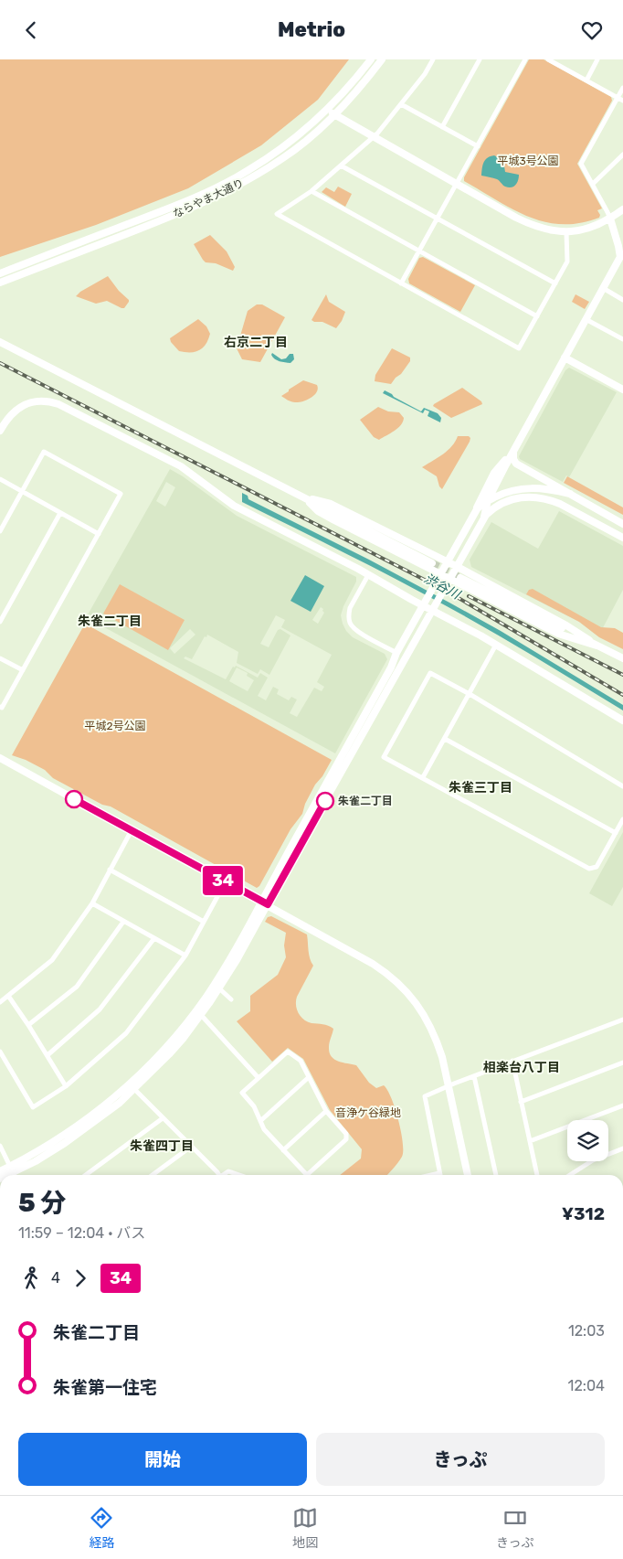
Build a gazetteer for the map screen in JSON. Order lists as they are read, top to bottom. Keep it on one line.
{"streets":{"street":["ならやま大通り"]},"districts":["右京二丁目","朱雀二丁目","朱雀三丁目","相楽台八丁目","朱雀四丁目"],"water":["渋谷川"],"parks":["平城3号公園","平城2号公園","音浄ケ谷緑地"],"places":["朱雀二丁目"],"lines":["bus line 34"],"page":{"header":"Metrio","on_map":"34","heading":["5 分","11:59 – 12:04 · バス","¥312"],"legs":["4","34"],"list":[{"name":"朱雀二丁目","value":"12:03"},{"name":"朱雀第一住宅","value":"12:04"}],"buttons":["開始","きっぷ"],"tabs":["経路","地図","きっぷ"]}}
